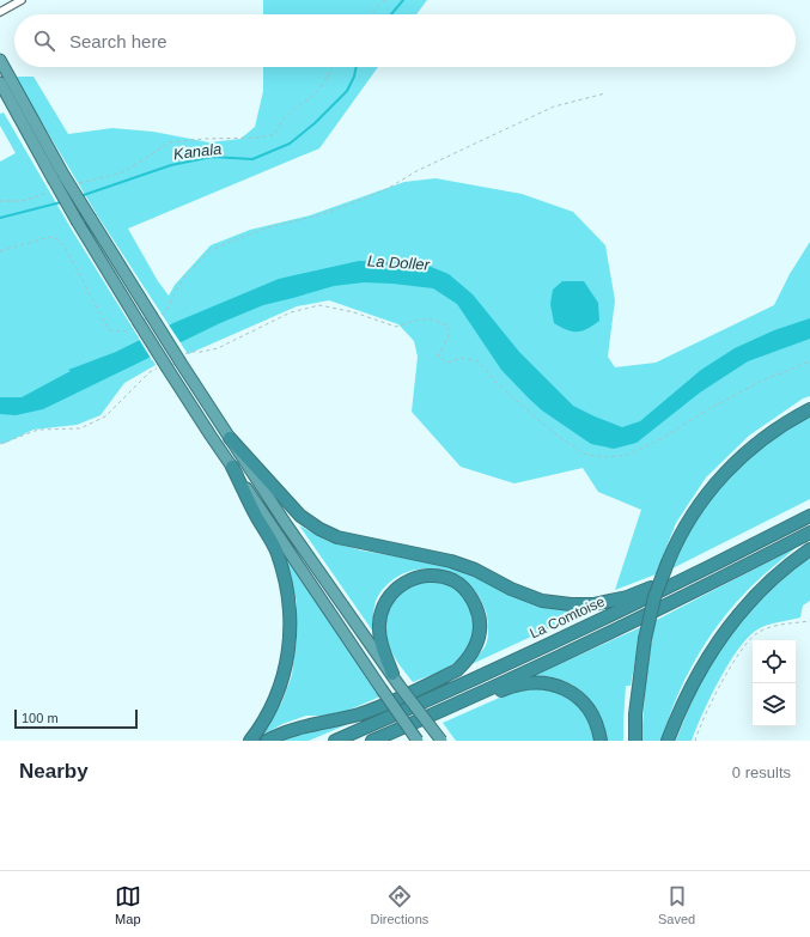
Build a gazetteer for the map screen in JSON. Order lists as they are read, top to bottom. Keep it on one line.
{"streets":{"highway":["La Comtoise"]},"water":["Kanala","La Doller"],"scale_bar":"100 m","page":{"search":"Search here","scale":"100 m","heading":["Nearby","0 results"],"nav":["Map","Directions","Saved"]}}
